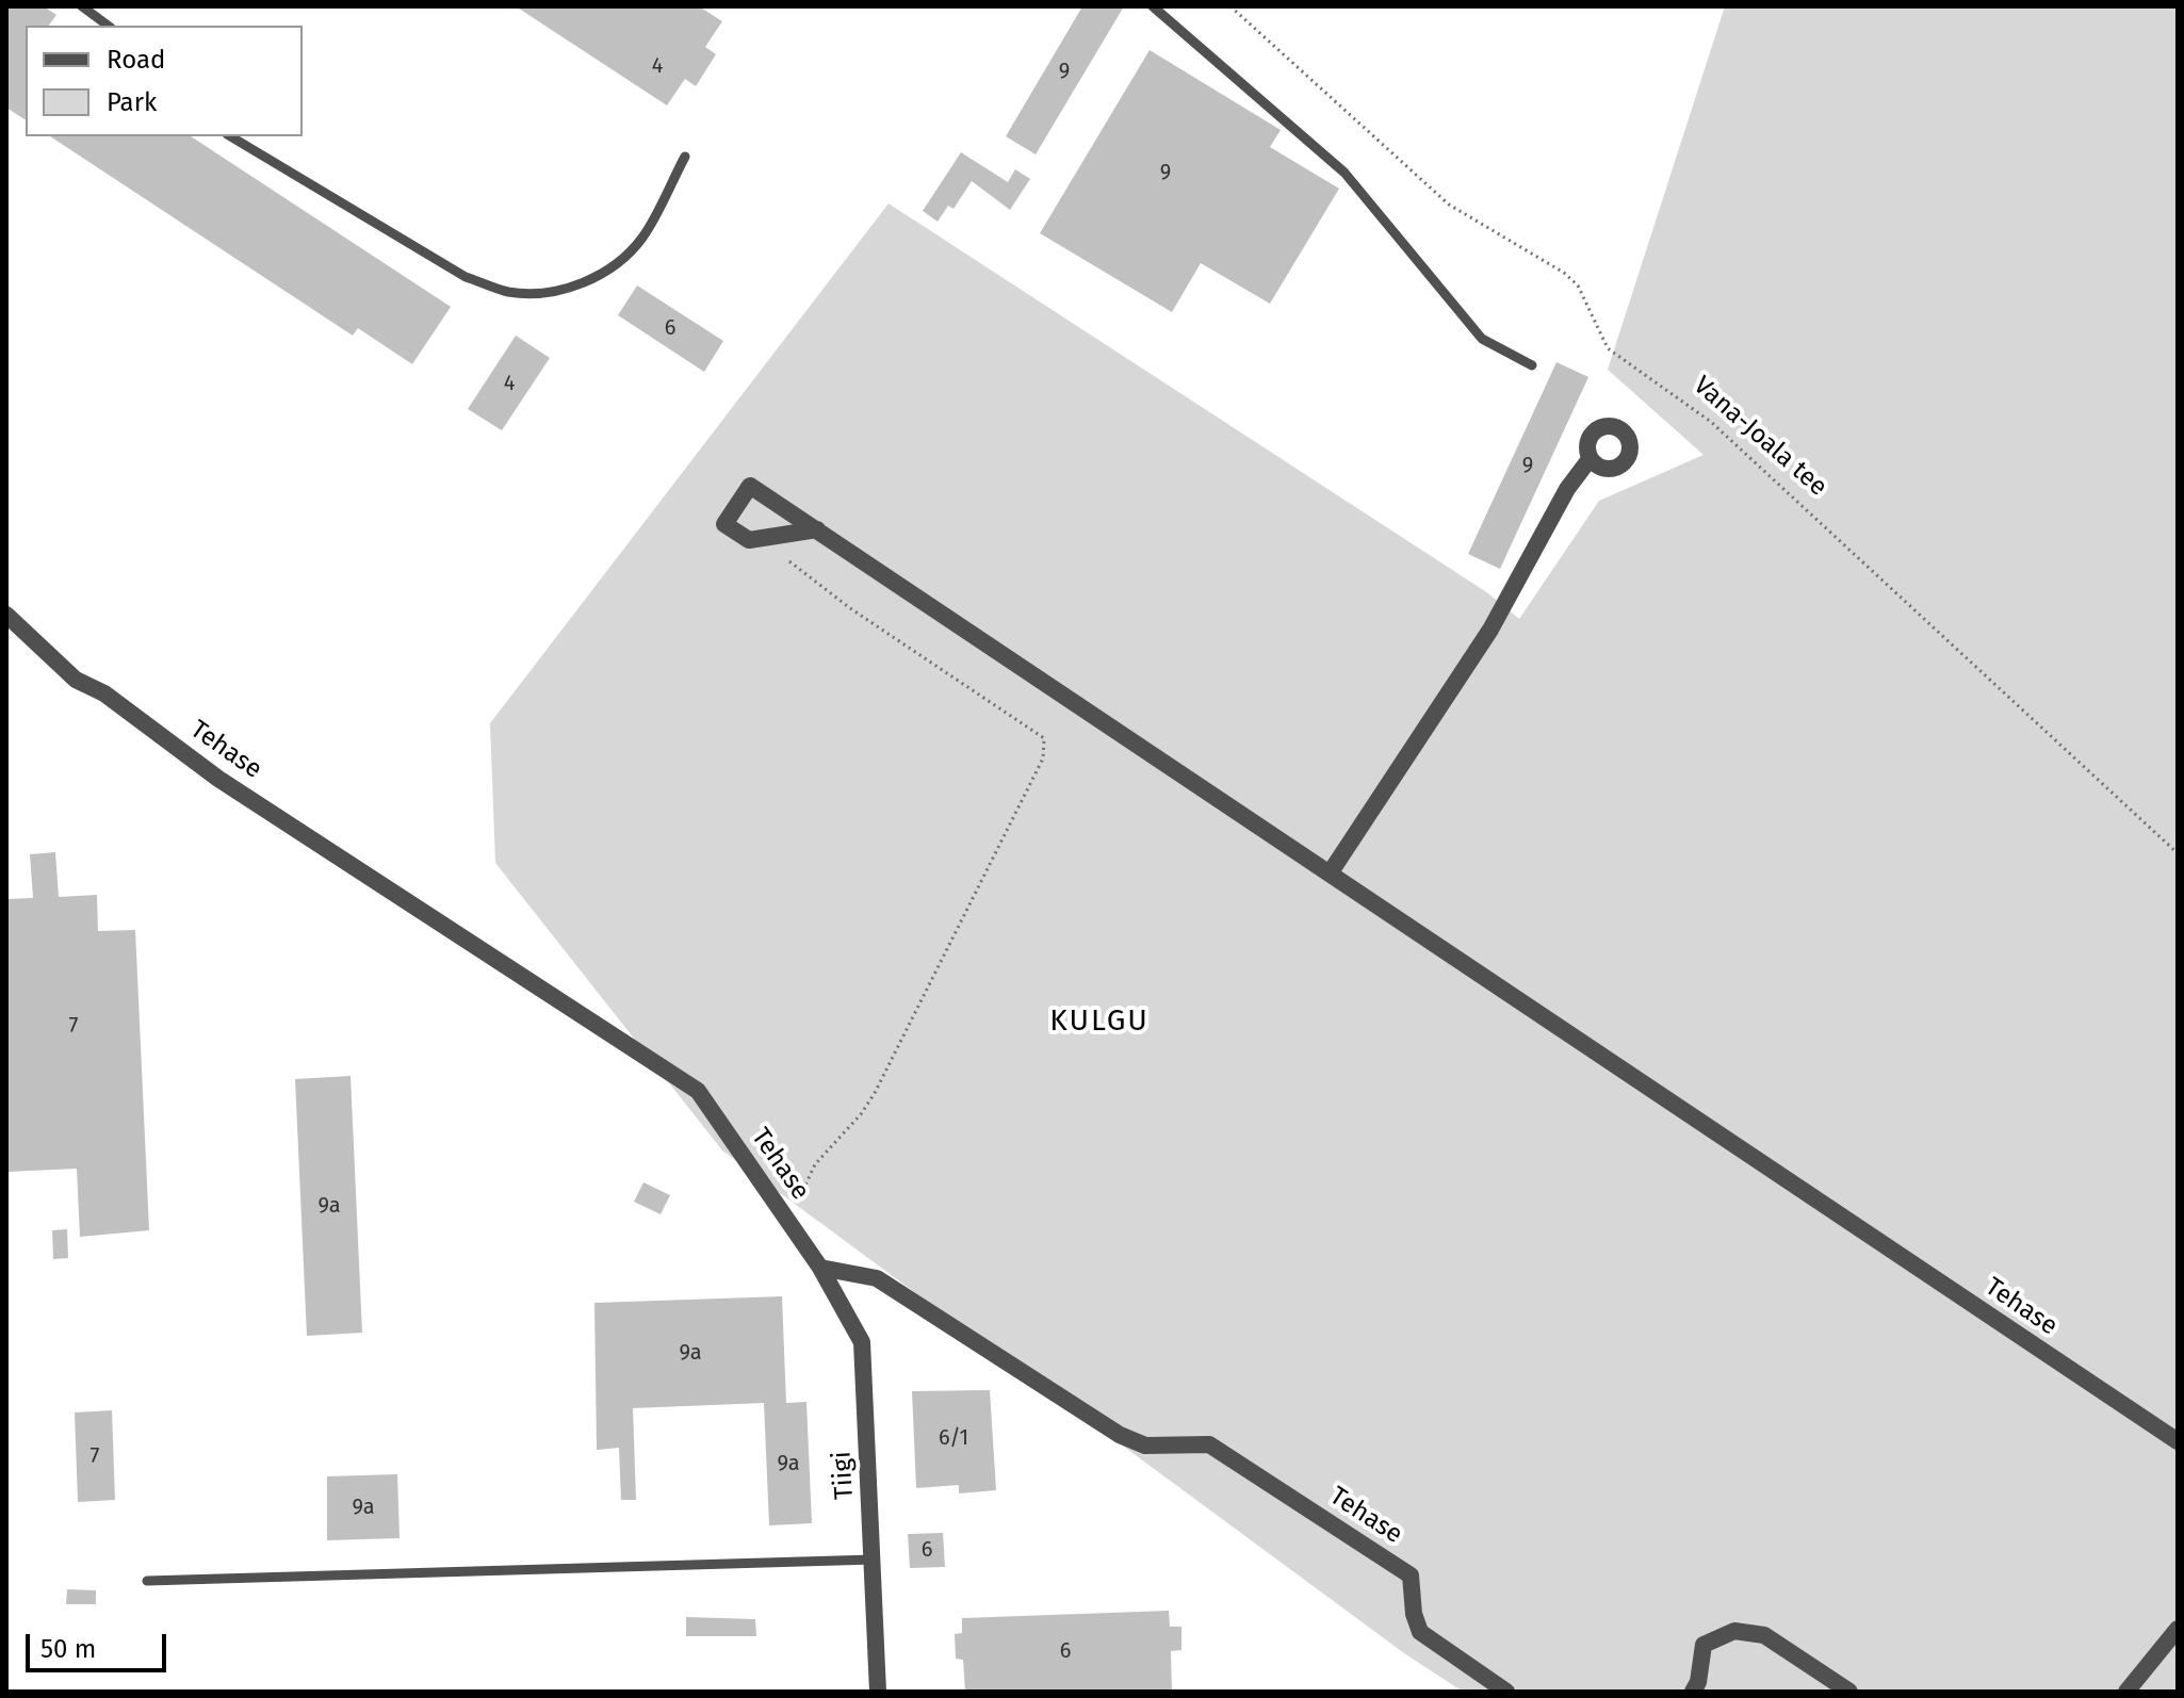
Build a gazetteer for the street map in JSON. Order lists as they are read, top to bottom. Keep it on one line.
{"streets":{"street":["Tehase","Tiigi"],"path":["Vana-Joala tee"]},"crossings":[["Tehase","Tiigi"]],"districts":["KULGU"],"house_numbers":["4","9","9","6","4","9","7","9a","9a","6/1","7","9a","9a","6","6"],"legend":["Road","Park"],"scale_bar":"50 m"}
